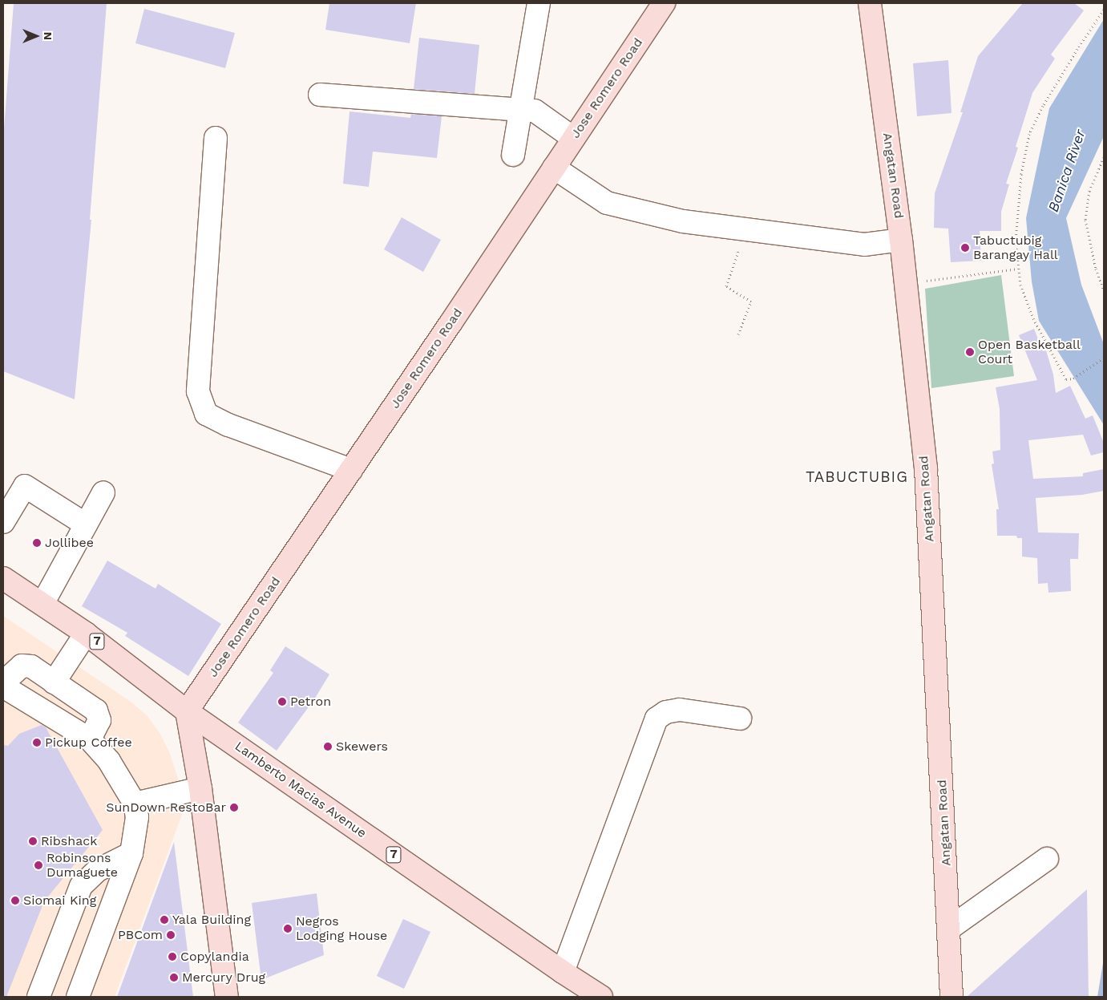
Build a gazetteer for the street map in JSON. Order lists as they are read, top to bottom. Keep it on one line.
{"streets":{"main road":["Jose Romero Road","Angatan Road","7","Lamberto Macias Avenue"]},"crossings":[["Jose Romero Road","Lamberto Macias Avenue"]],"districts":["TABUCTUBIG"],"water":["Banica River"],"places":["Tabuctubig Barangay Hall","Open Basketball Court","Jollibee","Petron","Pickup Coffee","Skewers","SunDown RestoBar","Ribshack","Robinsons Dumaguete","Siomai King","Yala Building","Negros Lodging House","PBCom","Copylandia","Mercury Drug"],"north":"right"}
